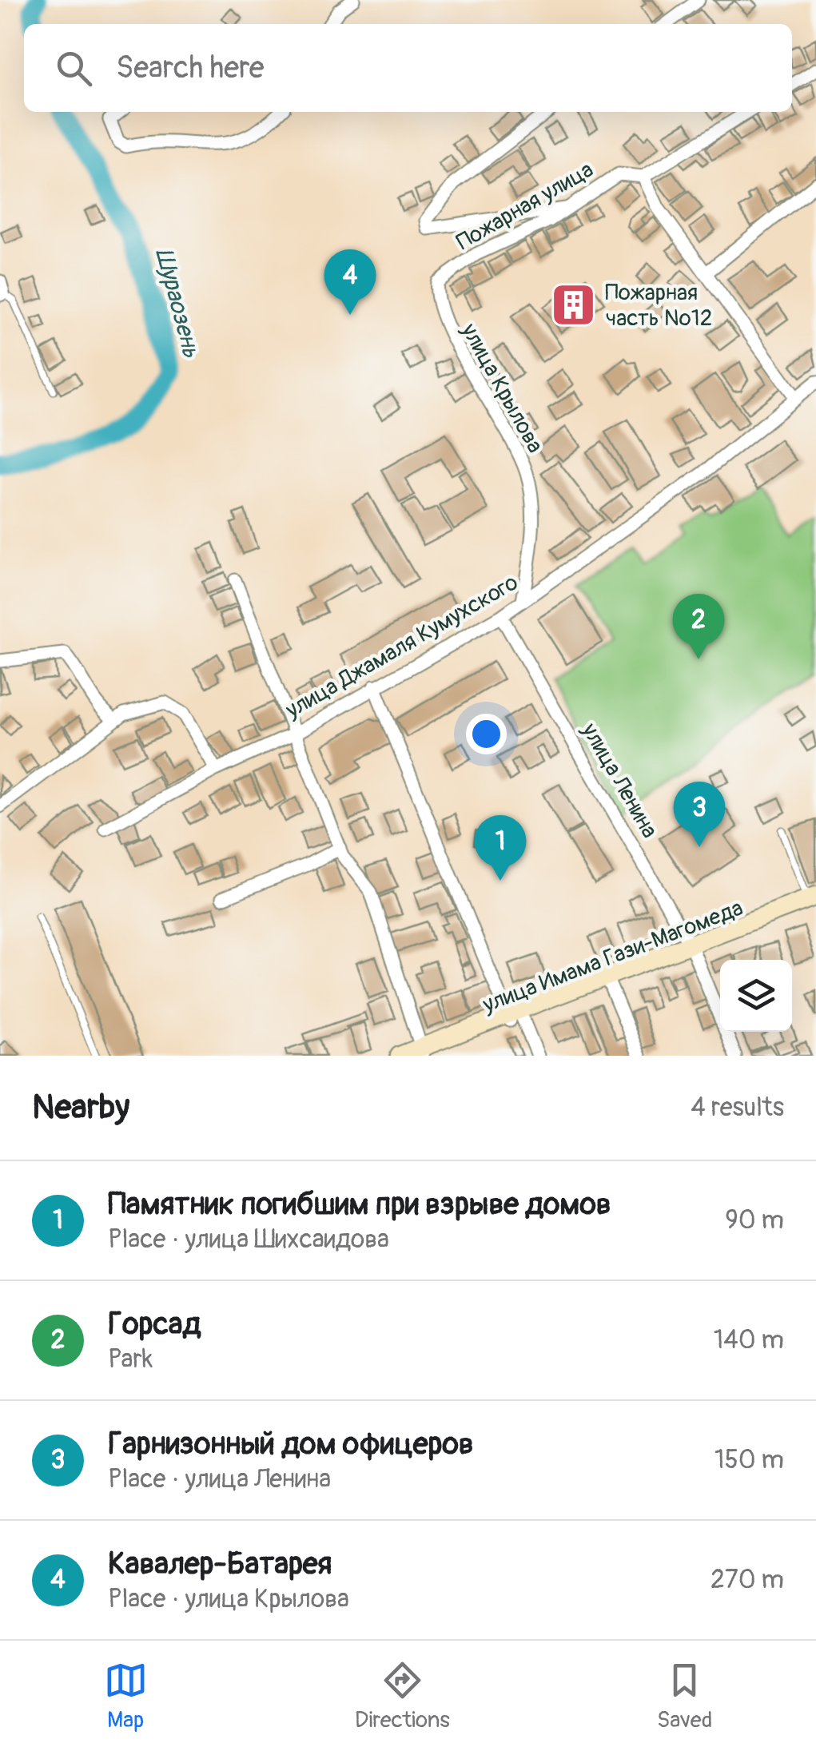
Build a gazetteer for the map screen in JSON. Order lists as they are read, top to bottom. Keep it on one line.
{"streets":{"main road":["улица Имама Гази-Магомеда"],"street":["Пожарная улица","улица Крылова","улица Джамаля Кумухского","улица Ленина"]},"crossings":[["Пожарная улица","улица Крылова"],["улица Крылова","улица Джамаля Кумухского"],["улица Джамаля Кумухского","улица Ленина"],["улица Ленина","улица Имама Гази-Магомеда"]],"water":["Шураозень"],"places":{"building":["Пожарная часть №12"]},"page":{"search":"Search here","pins":["4","2","3","1"],"heading":["Nearby","4 results"],"list":[{"mark":"1","name":"Памятник погибшим при взрыве домов","note":"Place · улица Шихсаидова","value":"90 m"},{"mark":"2","name":"Горсад","note":"Park","value":"140 m"},{"mark":"3","name":"Гарнизонный дом офицеров","note":"Place · улица Ленина","value":"150 m"},{"mark":"4","name":"Кавалер-Батарея","note":"Place · улица Крылова","value":"270 m"}],"nav":["Map","Directions","Saved"]}}
